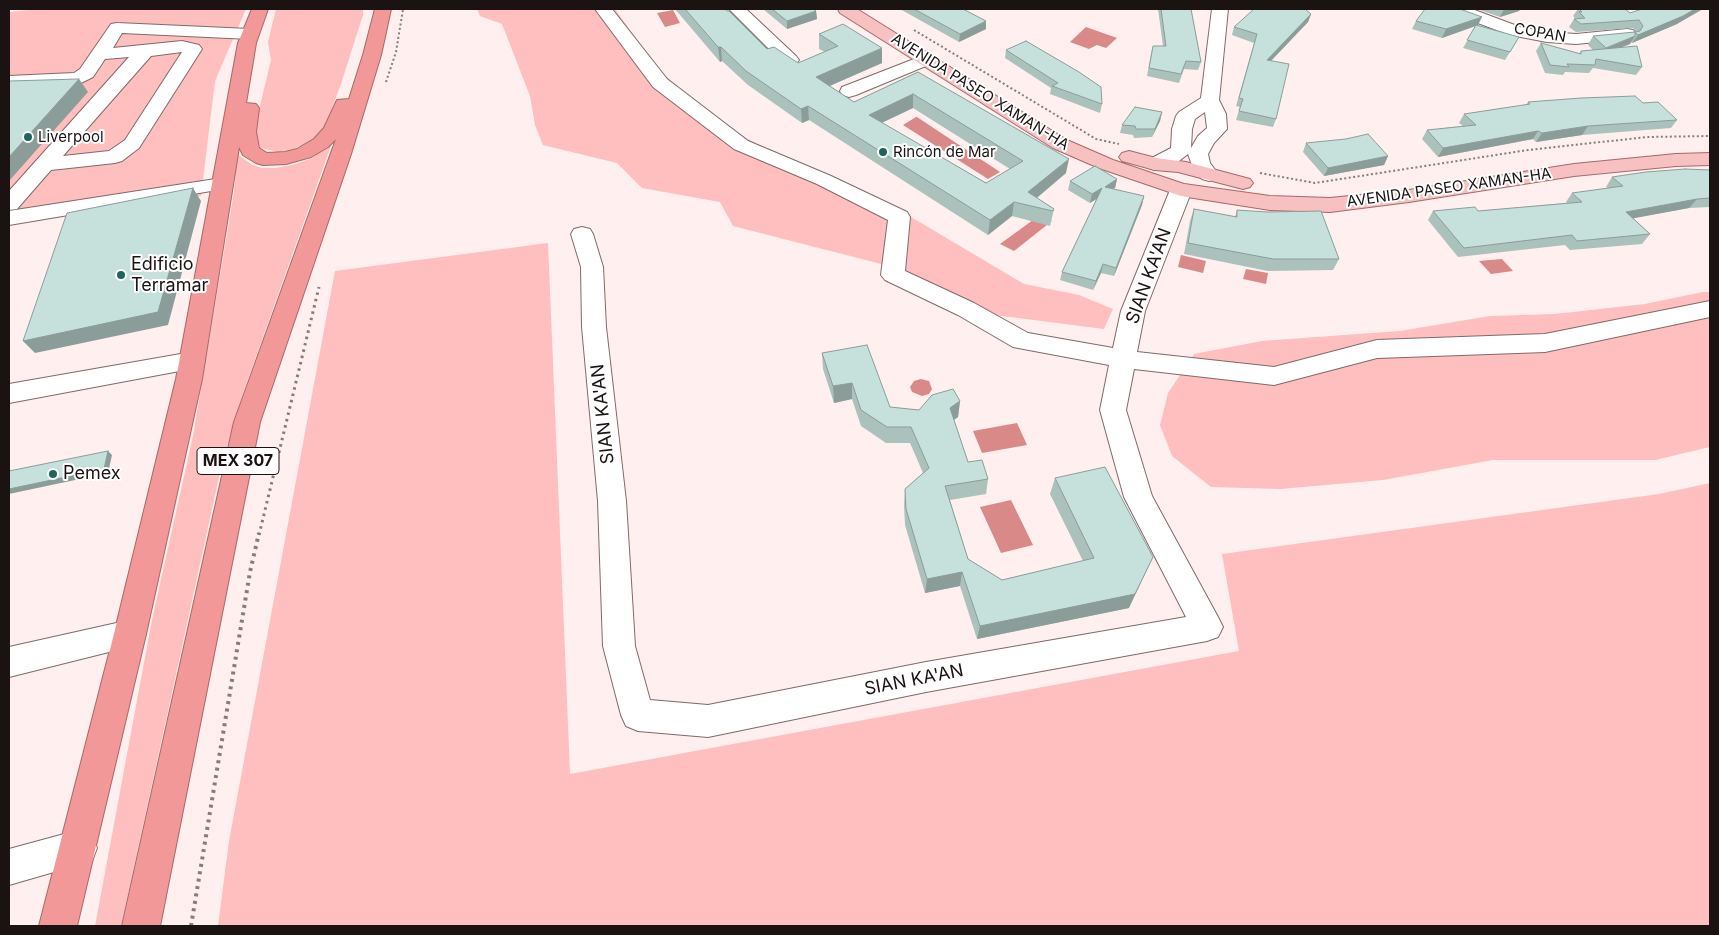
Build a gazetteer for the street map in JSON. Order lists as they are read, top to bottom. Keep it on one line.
{"streets":{"highway":["MEX 307"],"main road":["AVENIDA PASEO XAMAN-HA"],"street":["COPAN","SIAN KA'AN"]},"crossings":[["AVENIDA PASEO XAMAN-HA","SIAN KA'AN"]],"places":["Liverpool","Rincón de Mar","Edificio Terramar","Pemex"]}
